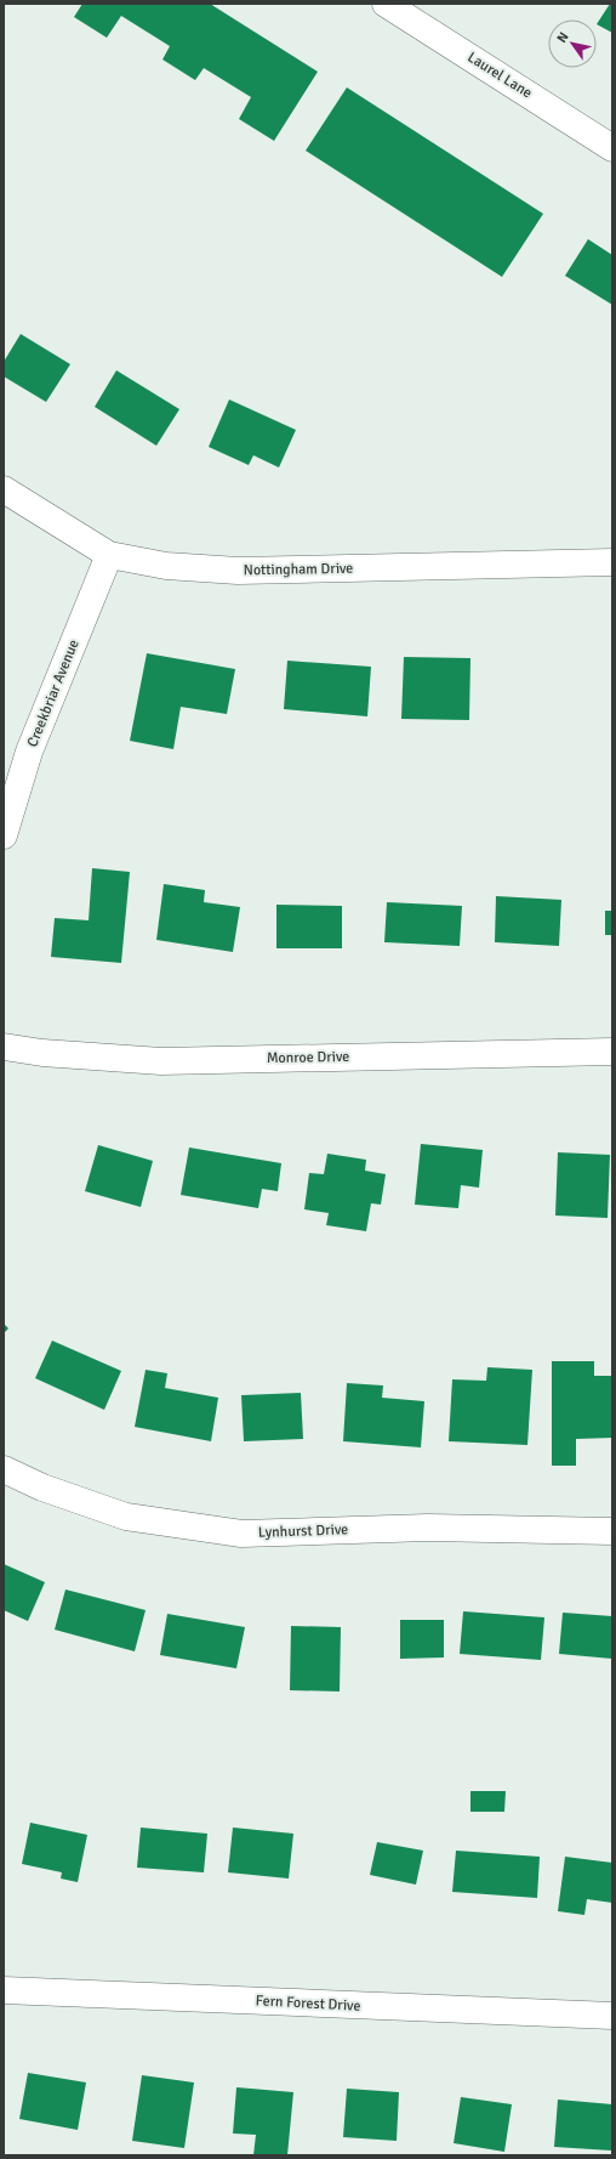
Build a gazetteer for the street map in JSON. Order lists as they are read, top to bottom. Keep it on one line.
{"streets":{"street":["Laurel Lane","Nottingham Drive","Creekbriar Avenue","Monroe Drive","Lynhurst Drive","Fern Forest Drive"]},"crossings":[["Nottingham Drive","Creekbriar Avenue"]],"north":"top left"}
